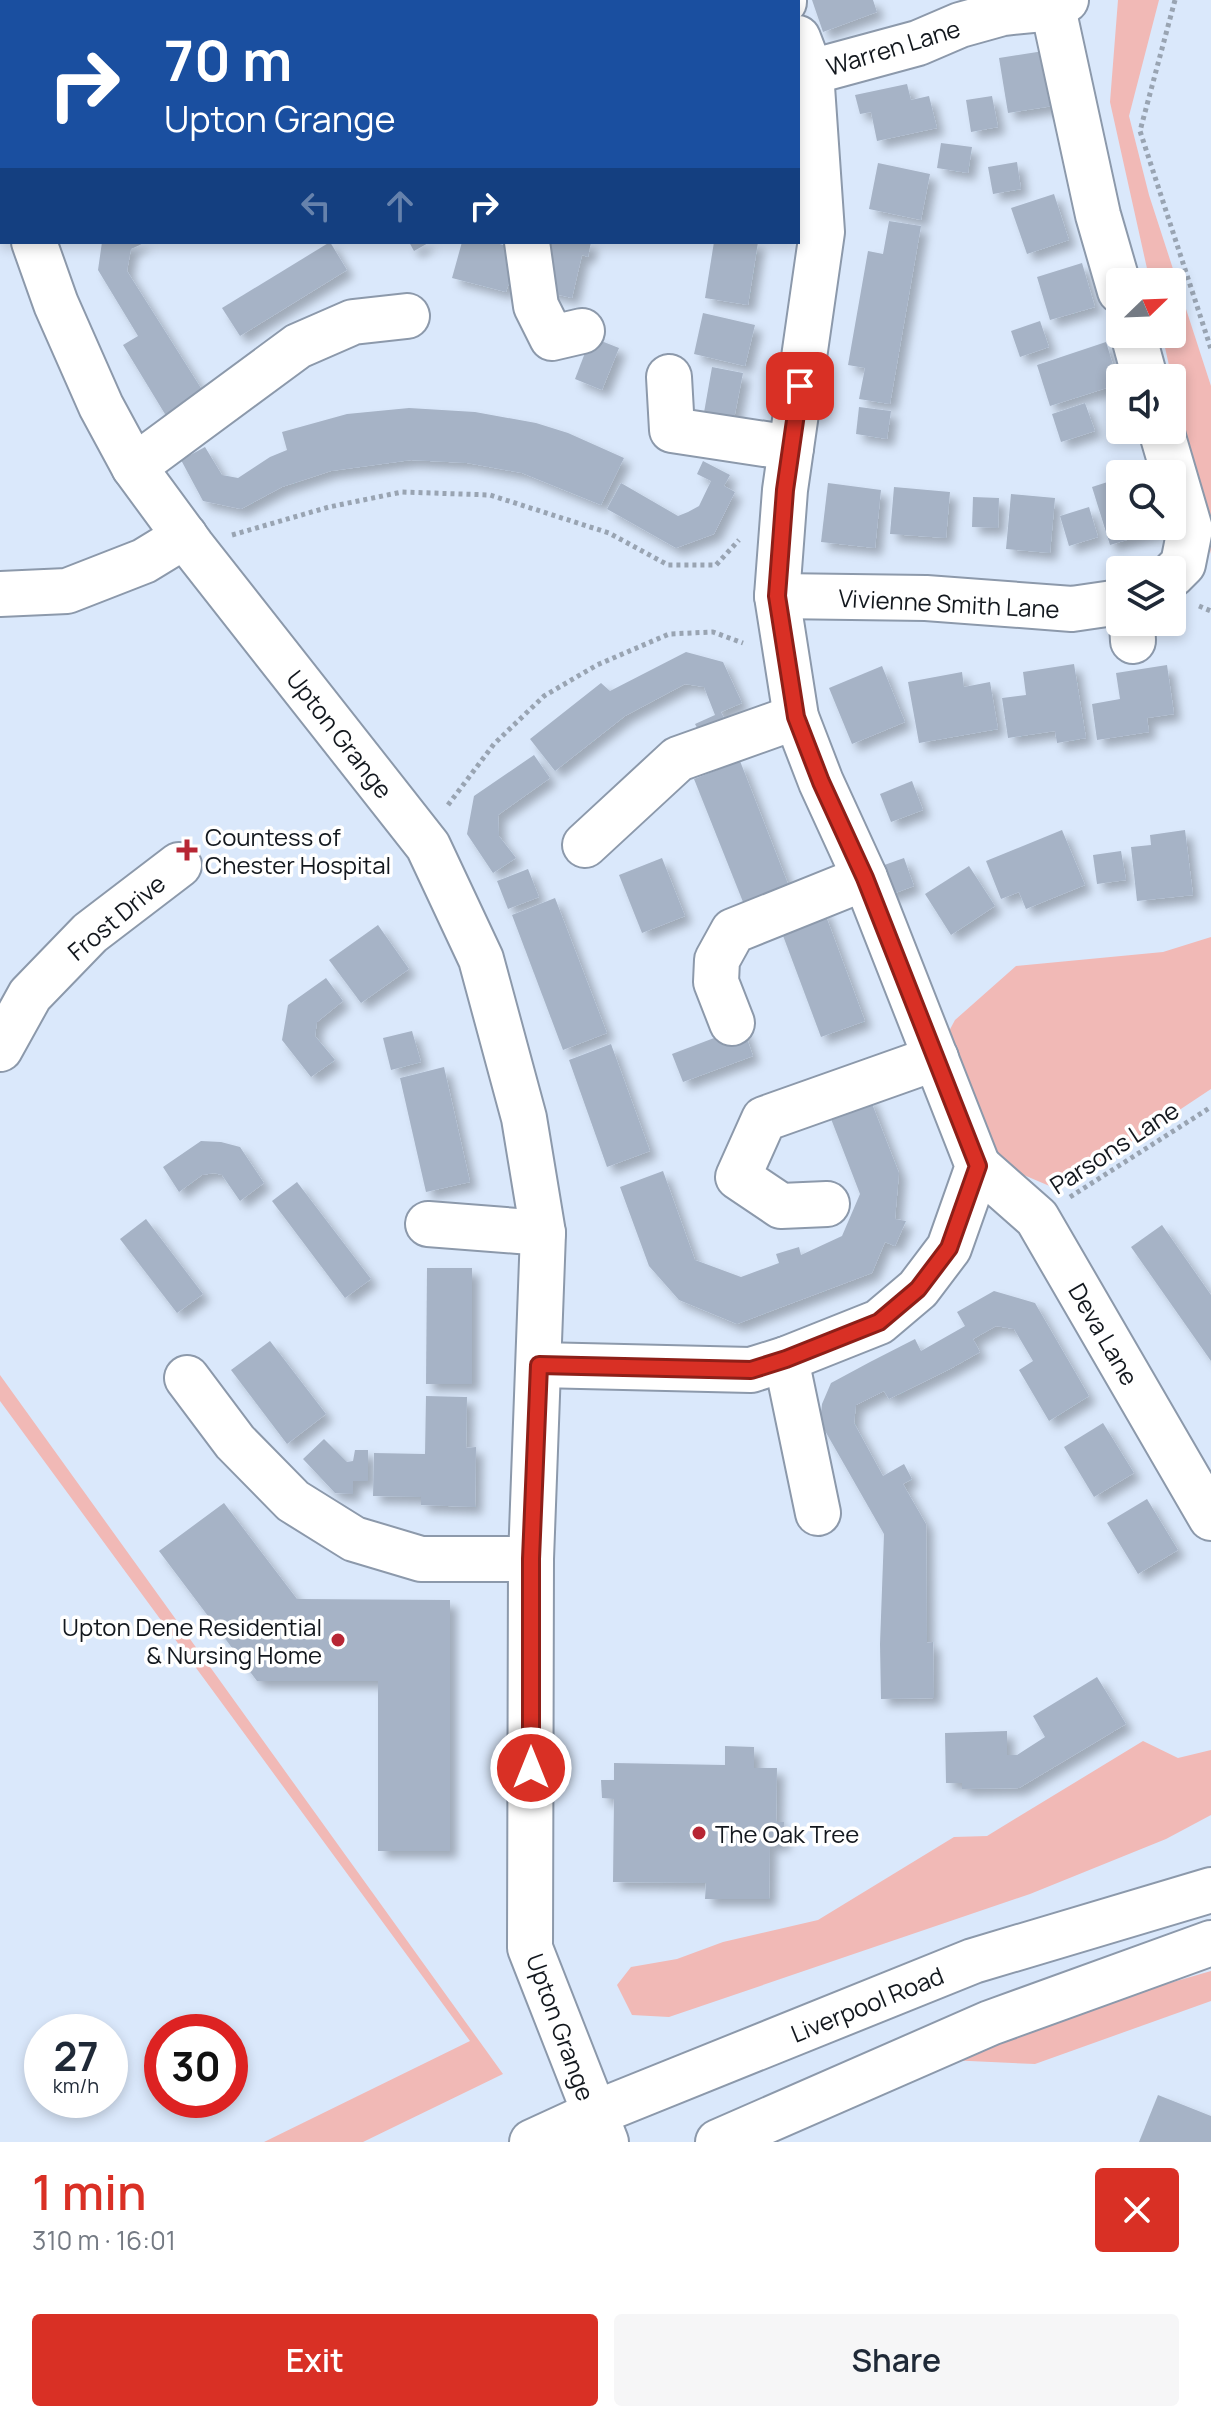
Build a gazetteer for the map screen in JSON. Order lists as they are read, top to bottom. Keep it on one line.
{"streets":{"main road":["Warren Lane","Vivienne Smith Lane","Upton Grange","Frost Drive","Deva Lane","Liverpool Road"],"path":["Parsons Lane"]},"crossings":[["Upton Grange","Liverpool Road"],["Parsons Lane","Deva Lane"]],"places":{"health":["Countess of Chester Hospital"],"other":["Upton Dene Residential & Nursing Home","The Oak Tree"]},"north":"top right","page":{"turn":["70 m","Upton Grange"],"speed":"27 km/h","limit":"30","heading":["1 min","310 m · 16:01"],"buttons":["Exit","Share"]}}
